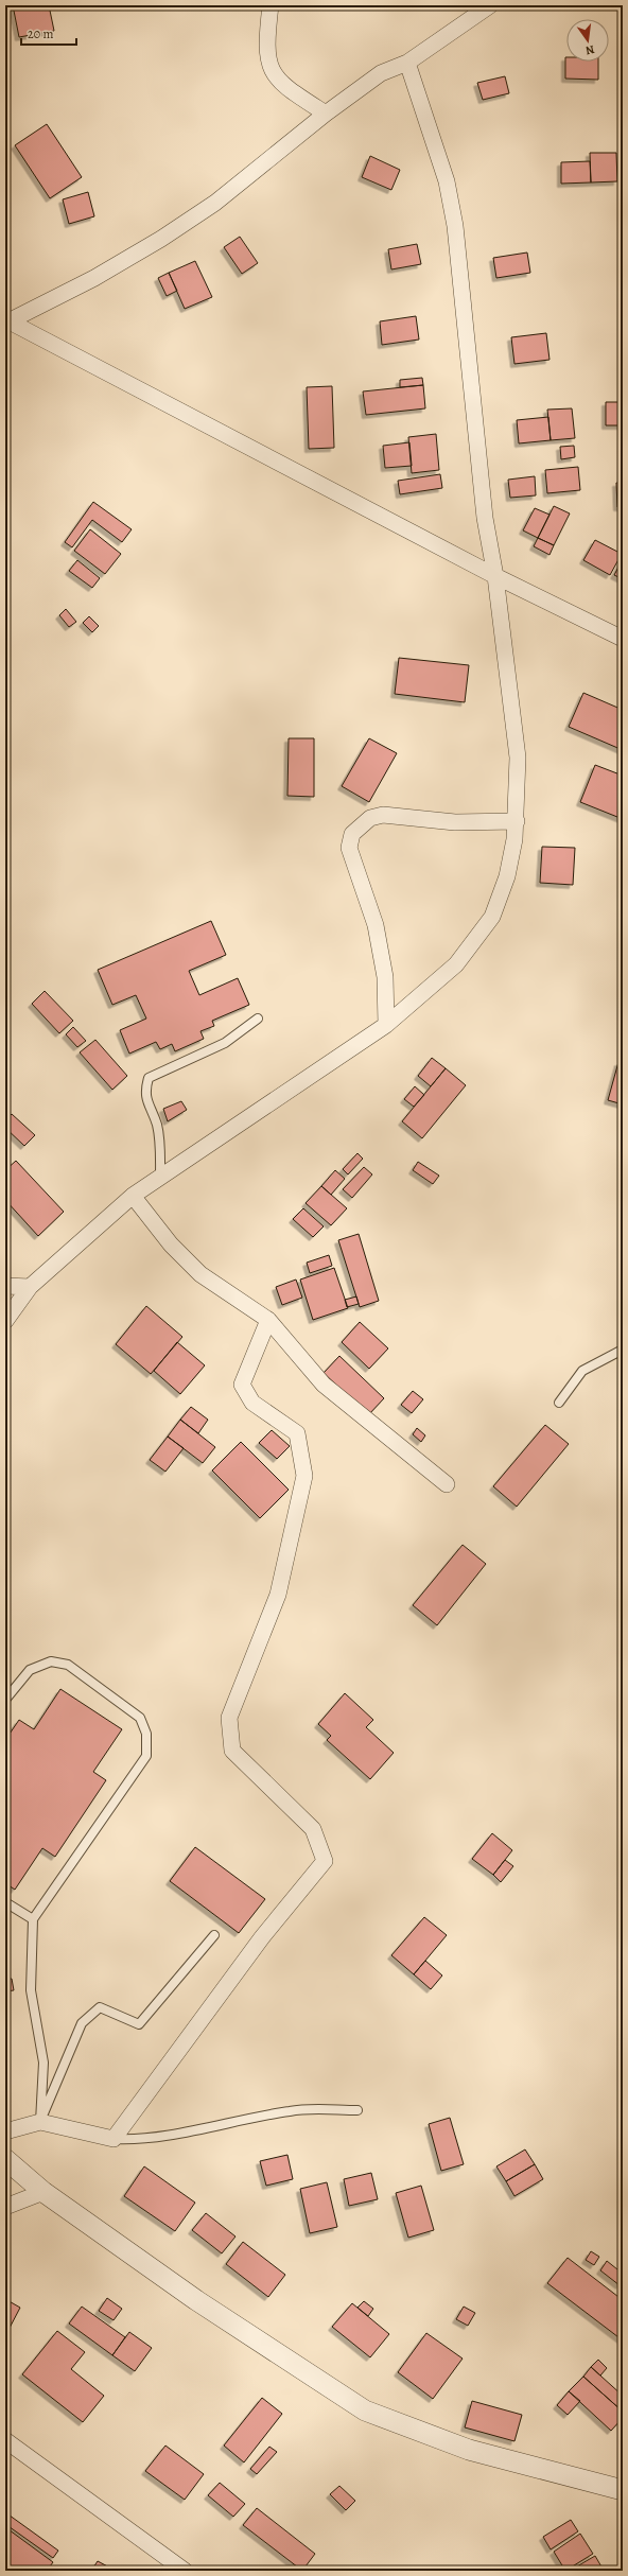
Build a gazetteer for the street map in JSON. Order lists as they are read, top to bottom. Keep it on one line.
{"scale_bar":"20 m","north":"bottom"}
